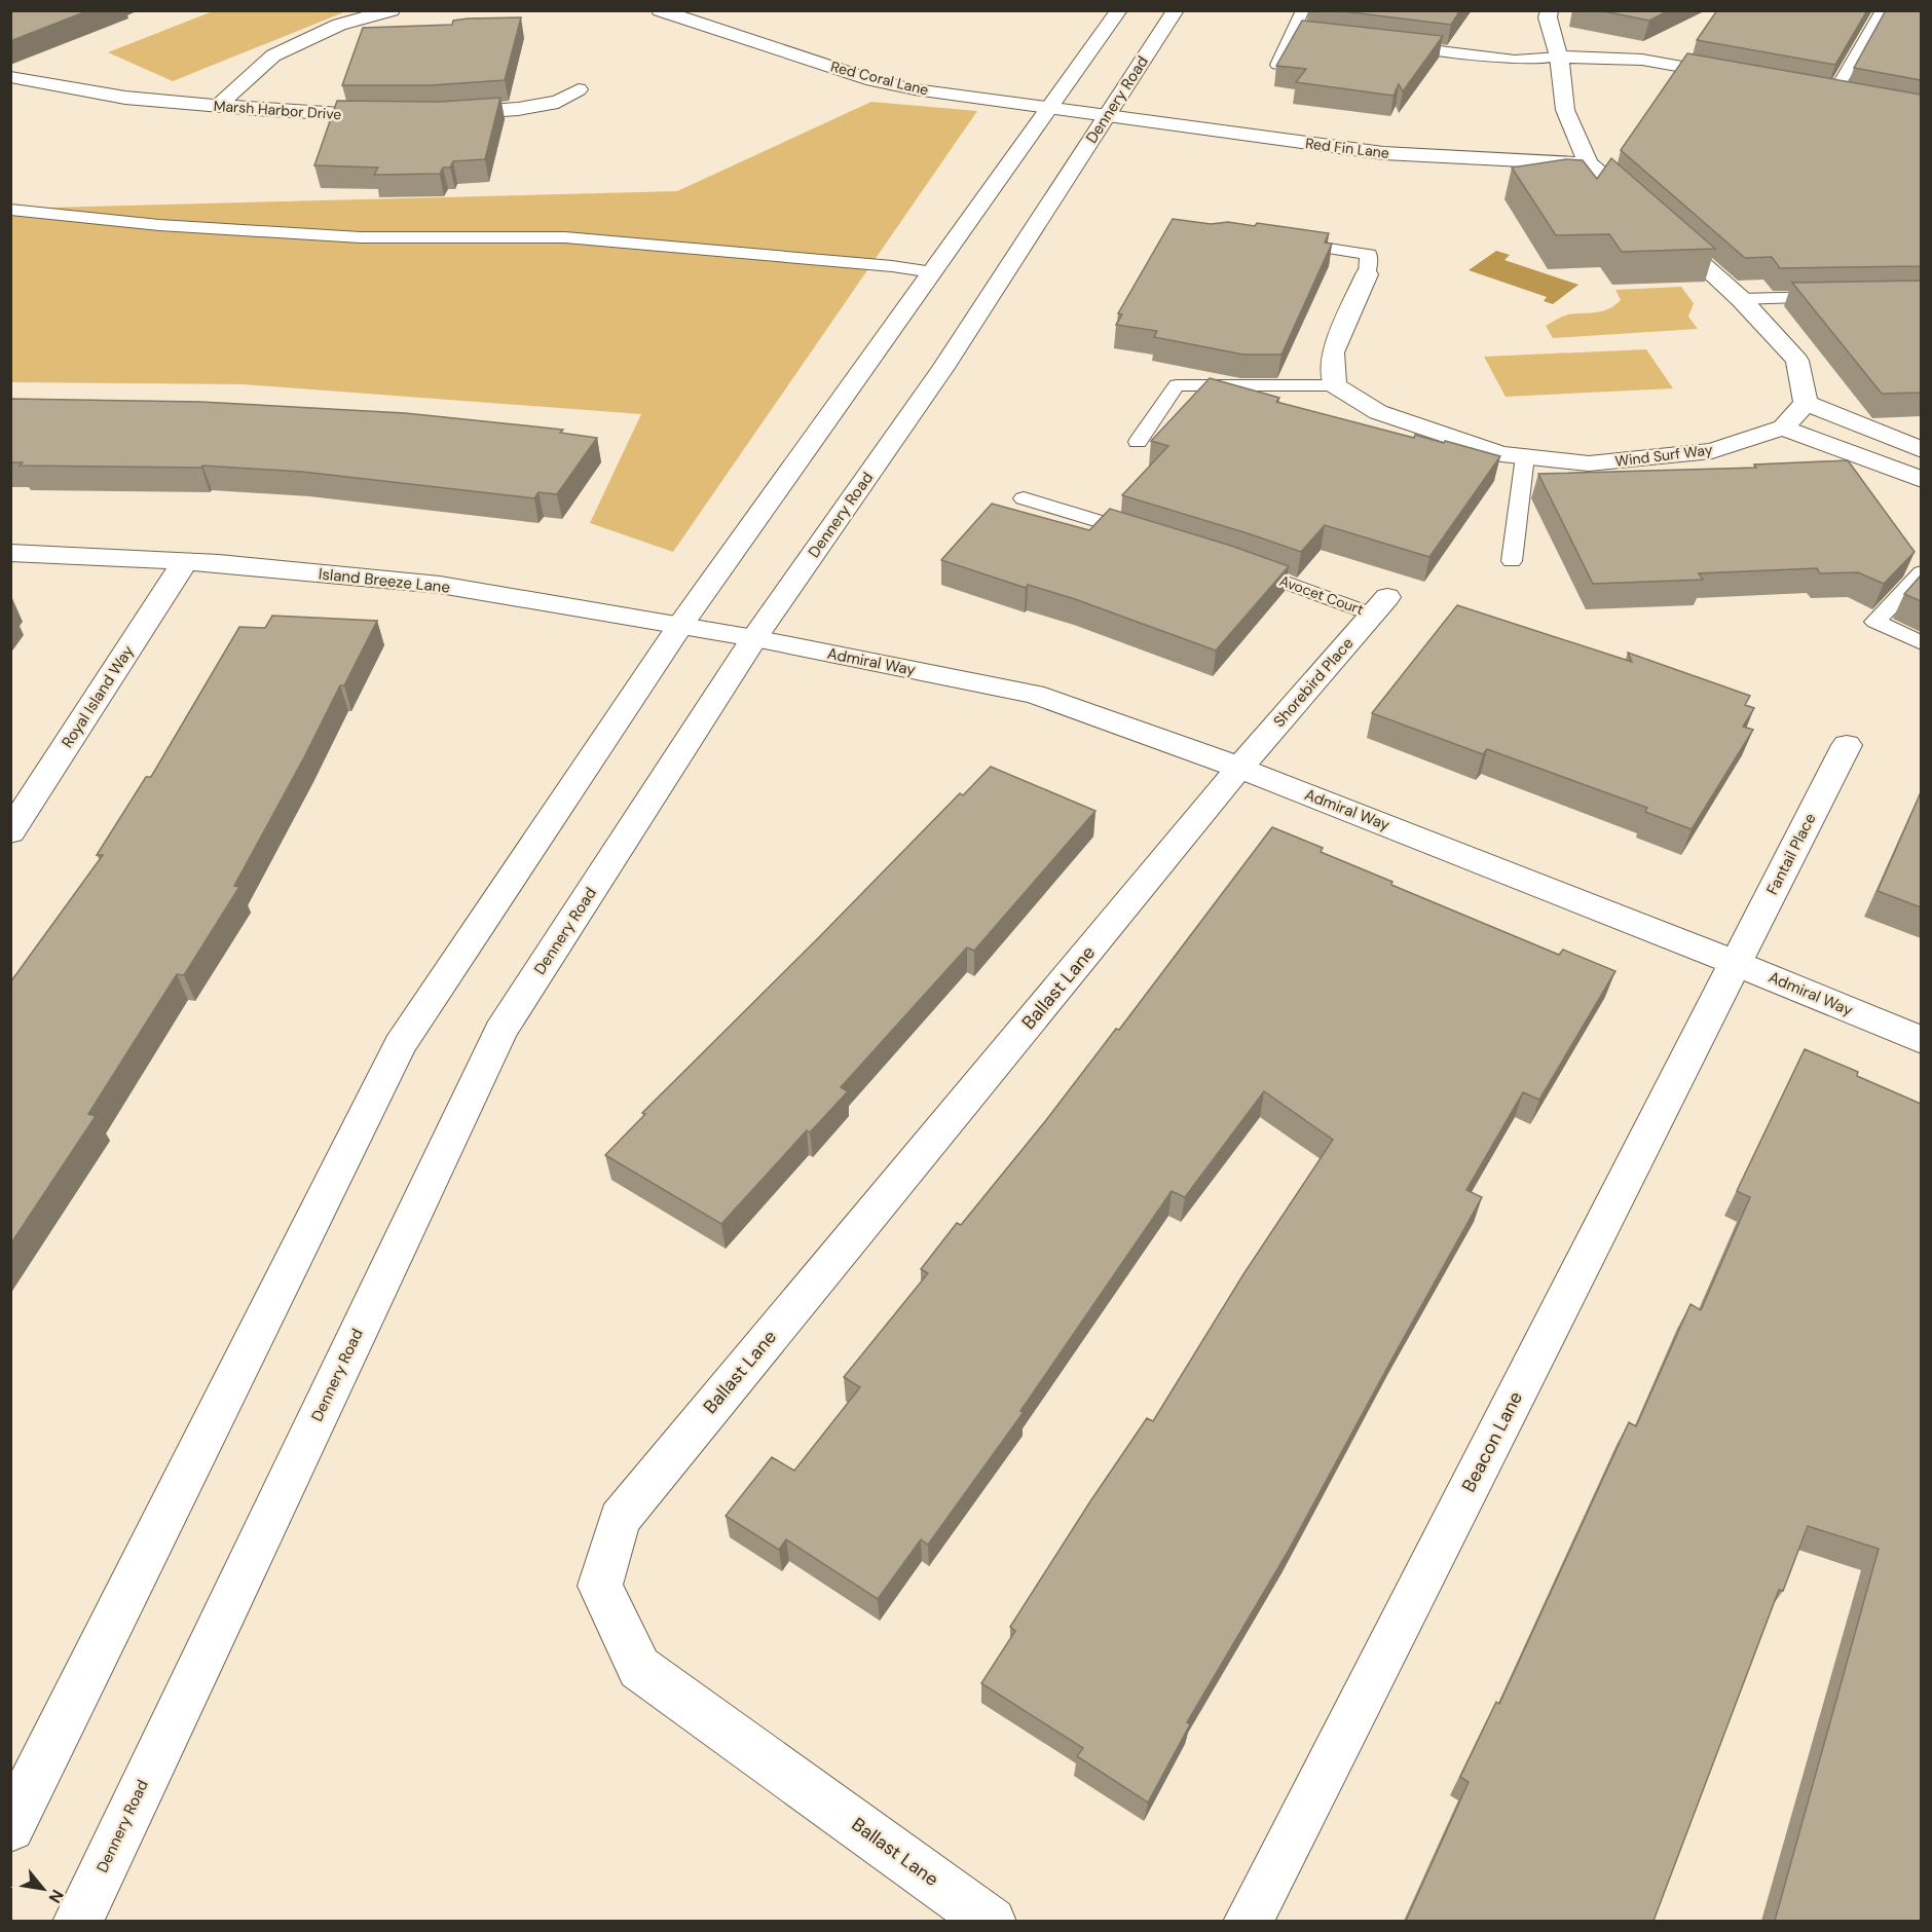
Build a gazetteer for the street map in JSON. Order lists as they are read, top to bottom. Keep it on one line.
{"streets":{"street":["Red Coral Lane","Dennery Road","Marsh Harbor Drive","Red Fin Lane","Wind Surf Way","Island Breeze Lane","Admiral Way","Shorebird Place","Royal Island Way","Fantail Place","Ballast Lane","Beacon Lane"],"lane":["Avocet Court"]},"crossings":[["Red Coral Lane","Dennery Road"],["Red Coral Lane","Red Fin Lane"],["Dennery Road","Red Fin Lane"],["Dennery Road","Island Breeze Lane"],["Dennery Road","Admiral Way"],["Island Breeze Lane","Admiral Way"],["Island Breeze Lane","Royal Island Way"],["Avocet Court","Shorebird Place"],["Admiral Way","Shorebird Place"],["Admiral Way","Fantail Place"],["Admiral Way","Ballast Lane"],["Admiral Way","Beacon Lane"],["Shorebird Place","Ballast Lane"],["Fantail Place","Beacon Lane"]],"north":"bottom right"}
